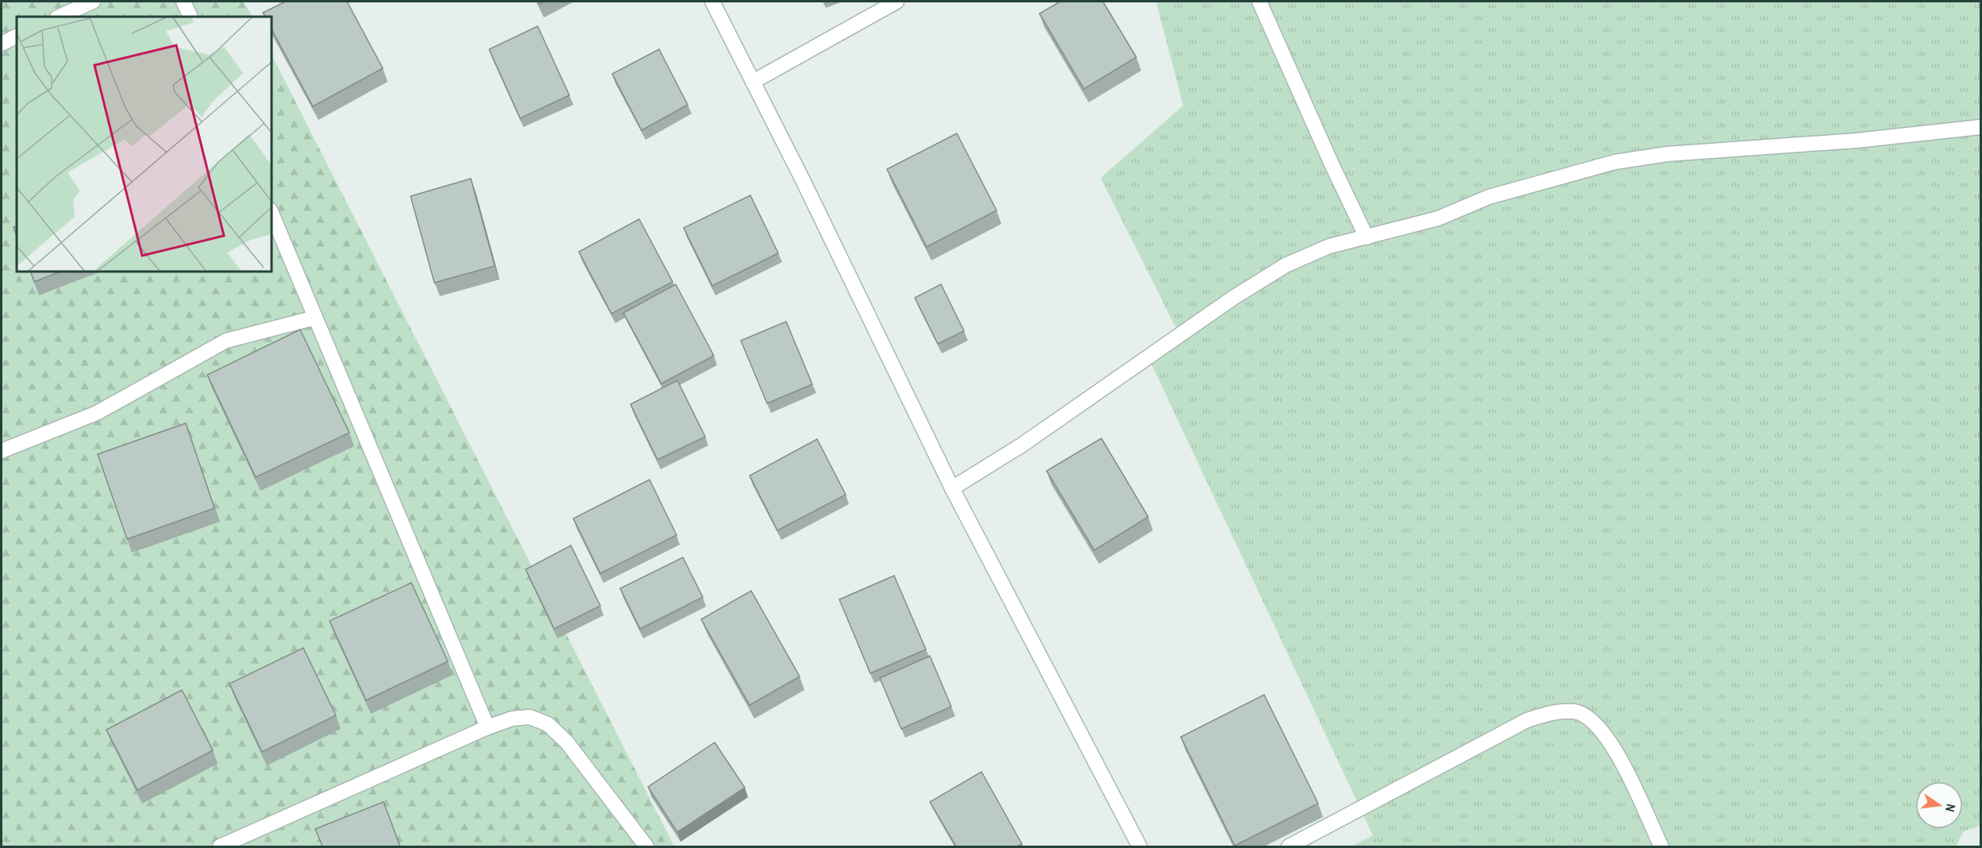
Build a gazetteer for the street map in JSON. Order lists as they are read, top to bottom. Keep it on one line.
{"north":"right"}
